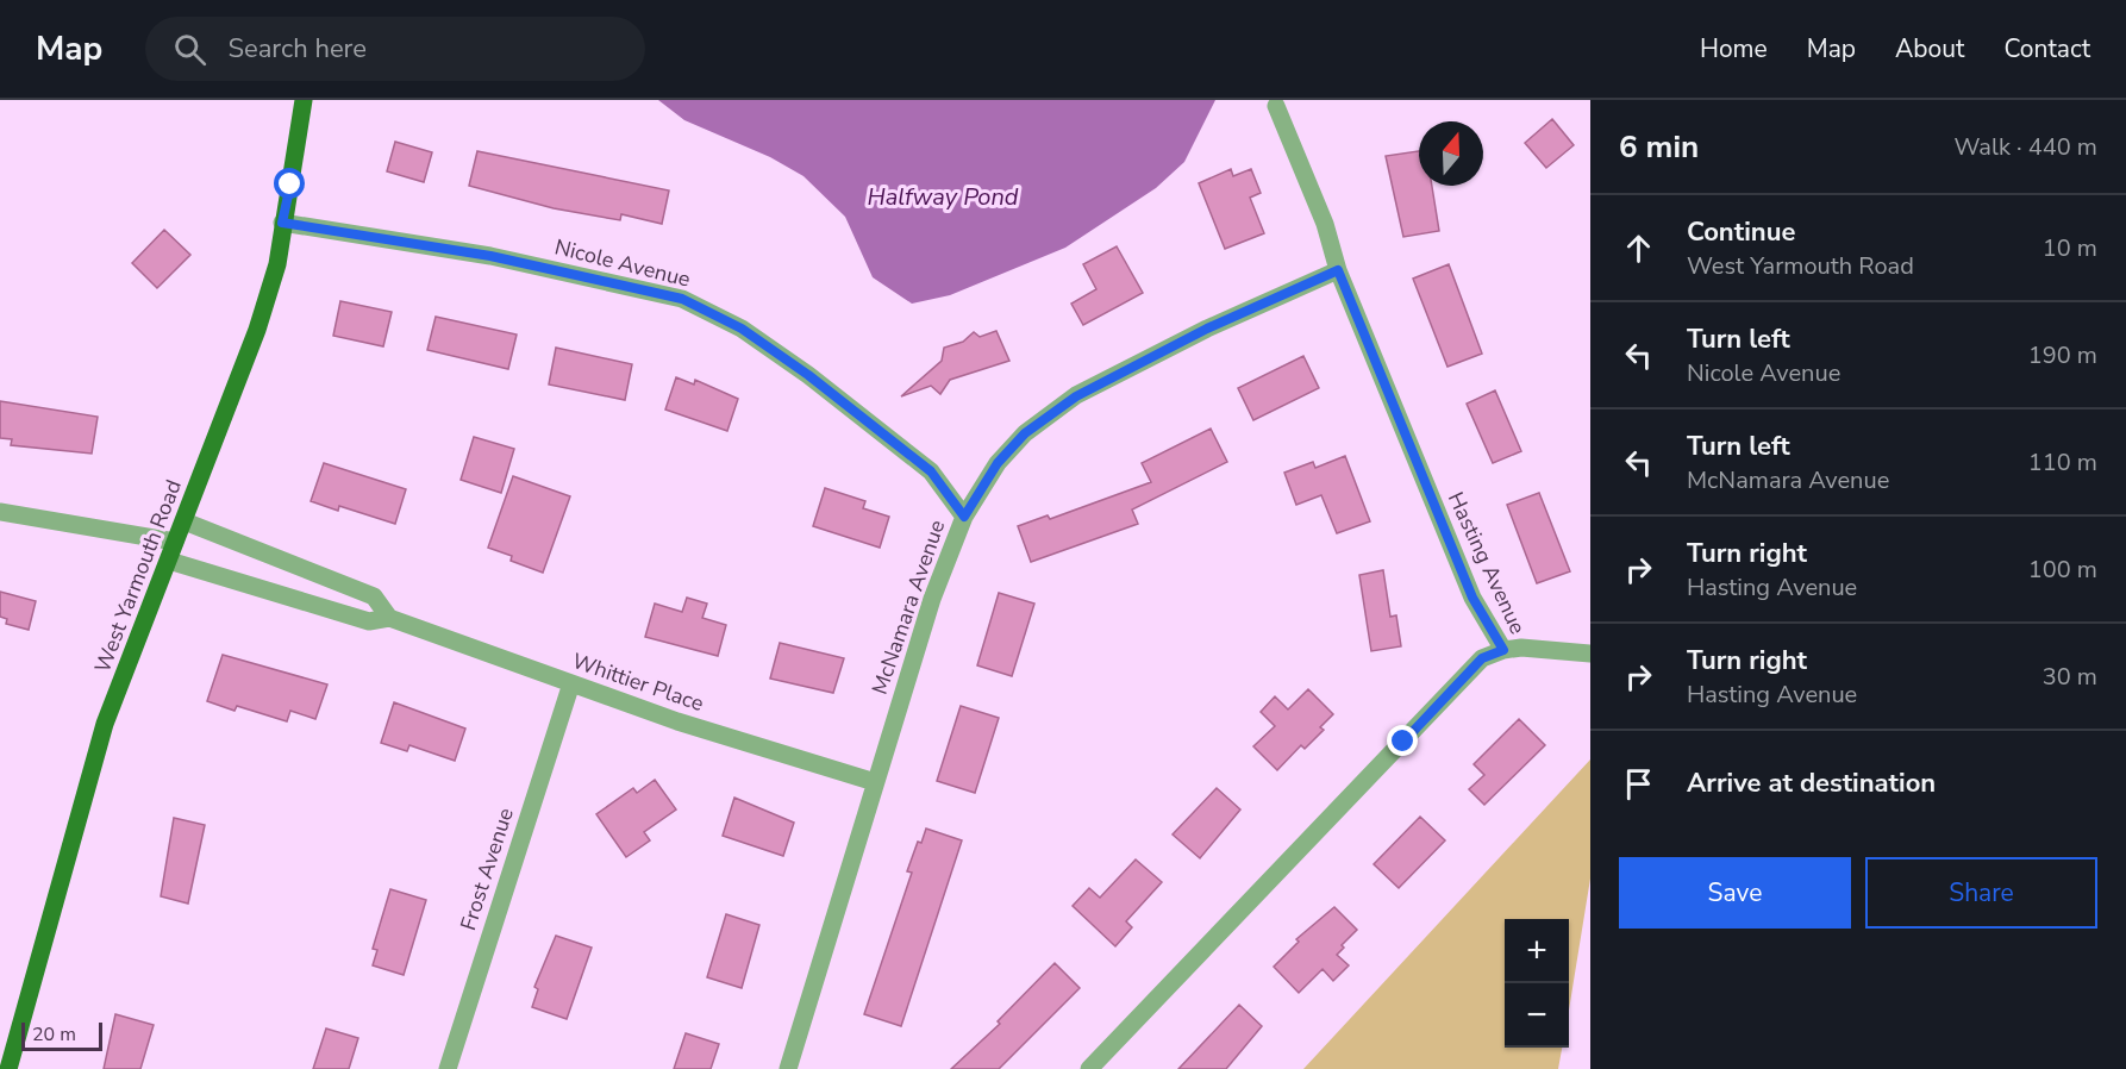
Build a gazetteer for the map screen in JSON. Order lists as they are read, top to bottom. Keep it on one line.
{"streets":{"main road":["West Yarmouth Road"],"street":["Nicole Avenue","Hasting Avenue","McNamara Avenue","Whittier Place","Frost Avenue"]},"crossings":[["Nicole Avenue","West Yarmouth Road"],["Nicole Avenue","McNamara Avenue"],["Hasting Avenue","McNamara Avenue"],["West Yarmouth Road","Whittier Place"],["McNamara Avenue","Whittier Place"],["Whittier Place","Frost Avenue"]],"water":["Halfway Pond"],"scale_bar":"20 m","north":"top","page":{"header":"Map","search":"Search here","nav":["Home","Map","About","Contact"],"heading":["6 min","Walk · 440 m"],"list":[["Continue","West Yarmouth Road","10 m"],["Turn left","Nicole Avenue","190 m"],["Turn left","McNamara Avenue","110 m"],["Turn right","Hasting Avenue","100 m"],["Turn right","Hasting Avenue","30 m"],"Arrive at destination"],"buttons":["Save","Share"],"map_buttons":["+","−"],"scale":"20 m"}}
